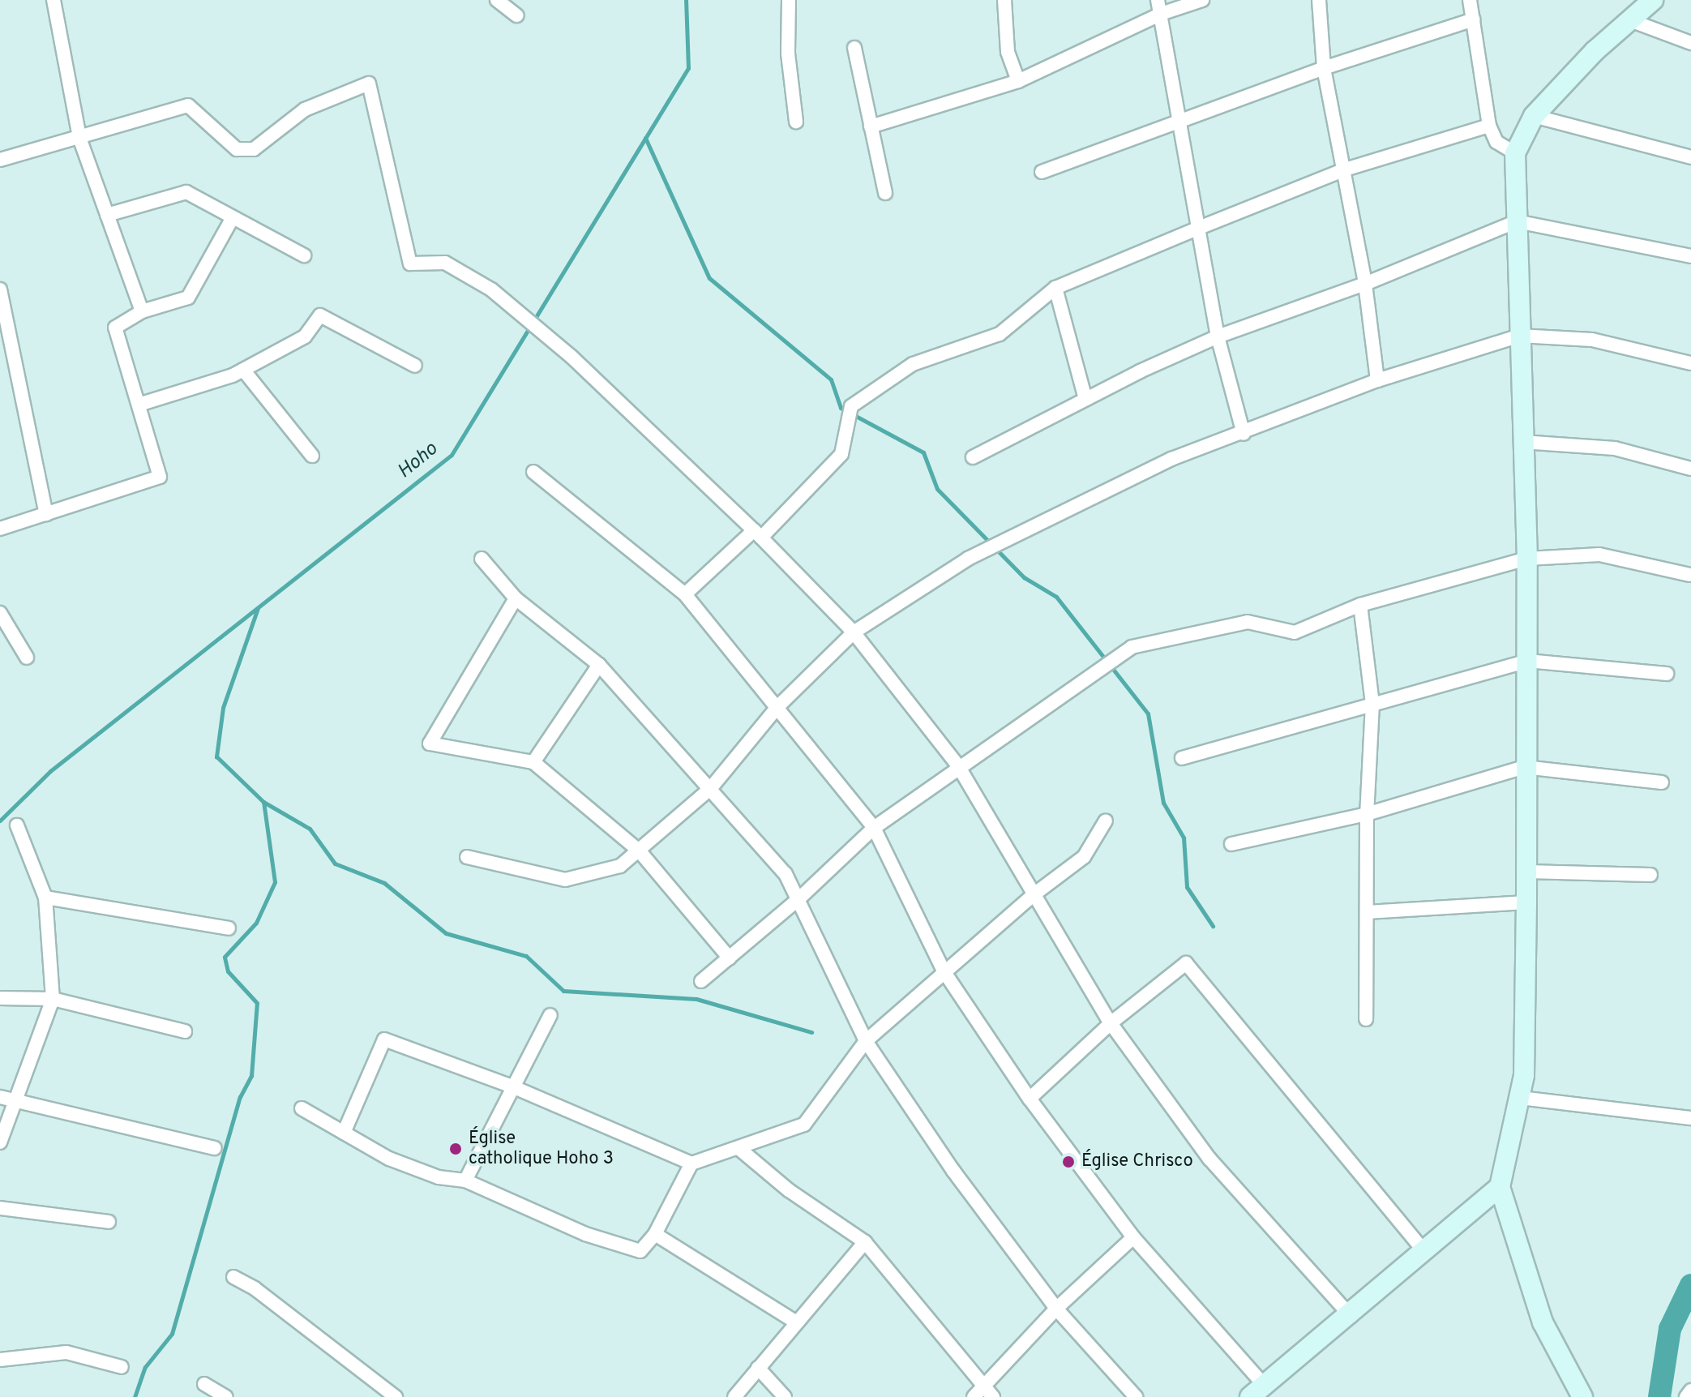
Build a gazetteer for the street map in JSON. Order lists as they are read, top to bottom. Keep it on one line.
{"water":["Hoho"],"places":["Église catholique Hoho 3","Église Chrisco"]}
